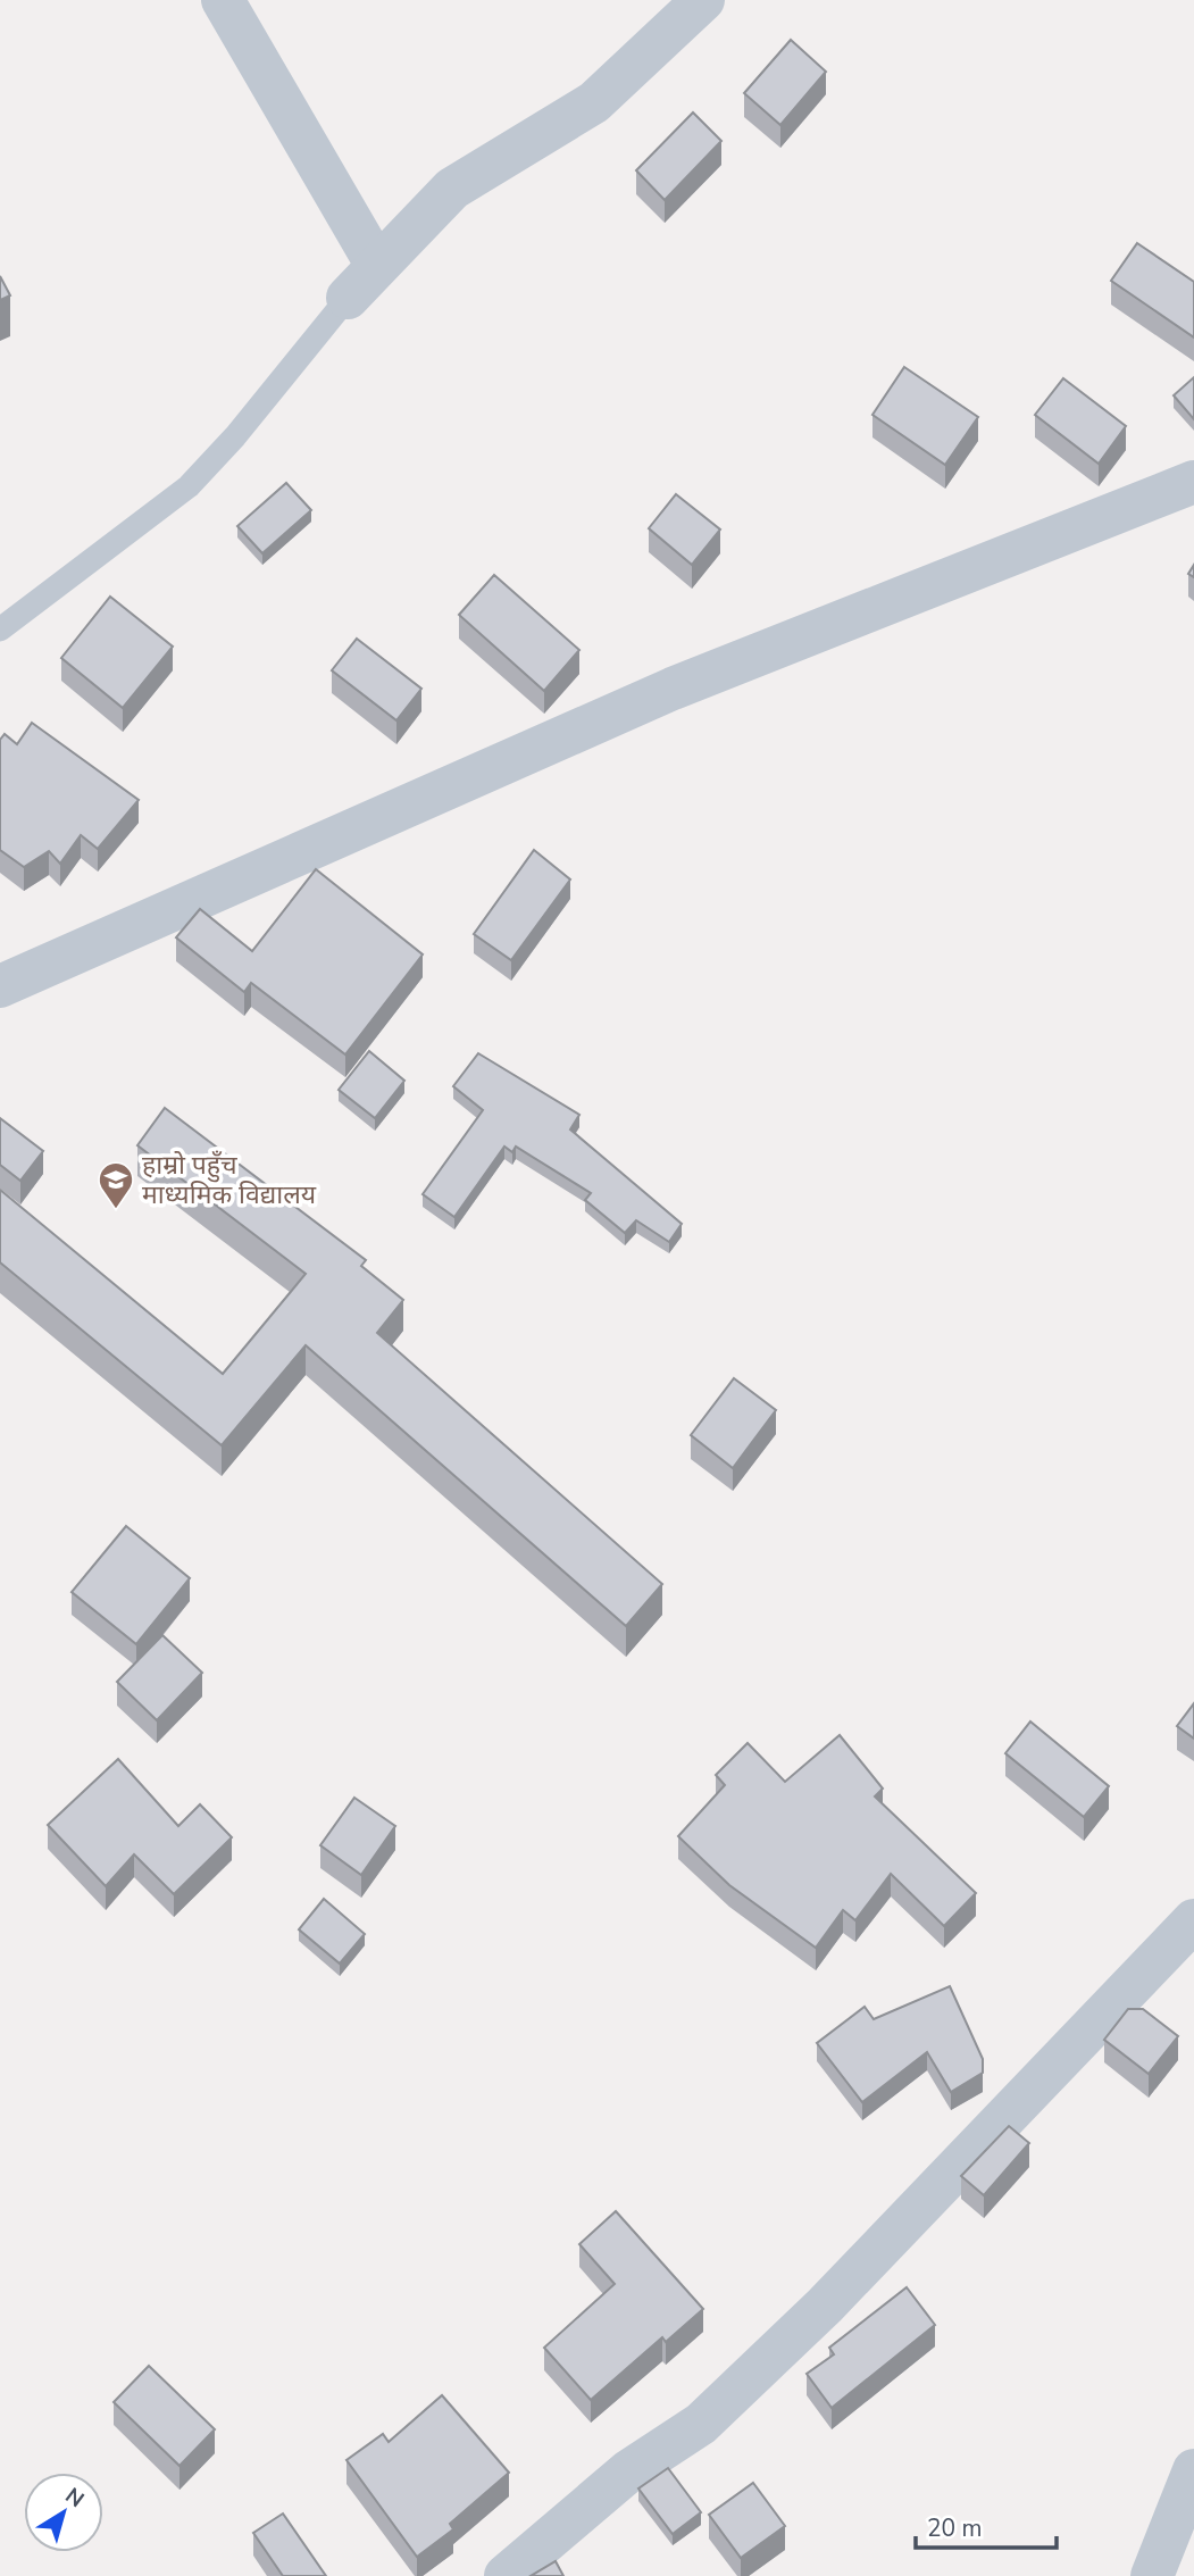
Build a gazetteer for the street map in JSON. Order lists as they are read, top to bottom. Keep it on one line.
{"places":{"school or university":["हाम्रो पहुँच माध्यमिक विद्यालय"]},"scale_bar":"20 m","north":"top right"}
